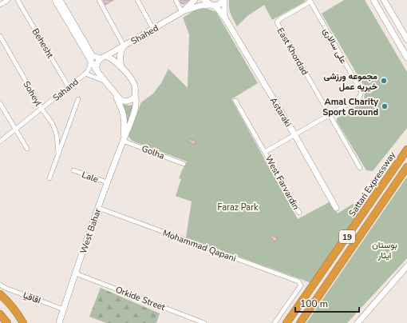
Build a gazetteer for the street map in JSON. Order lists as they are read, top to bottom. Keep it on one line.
{"streets":{"highway":["Sattari Expressway","19"],"street":["Shahed","Behesht","علی سالاری","East Khordad","Sahand","Soheyl","Astaraki","Golha","Lale","West Farvardin","West Bahar","Mohammad Qapani","اقاقیا","Orkide Street"]},"crossings":[["Shahed","West Bahar"],["Behesht","Sahand"],["علی سالاری","East Khordad"],["علی سالاری","Astaraki"],["علی سالاری","West Farvardin"],["Sahand","Soheyl"],["Golha","West Bahar"],["Lale","West Bahar"],["West Bahar","Mohammad Qapani"],["West Bahar","اقاقیا"],["West Bahar","Orkide Street"]],"parks":["Faraz Park","بوستان ایثار"],"places":["مجموعه ورزشی خیریه عمل","Amal Charity Sport Ground"],"scale_bar":"100 m"}
